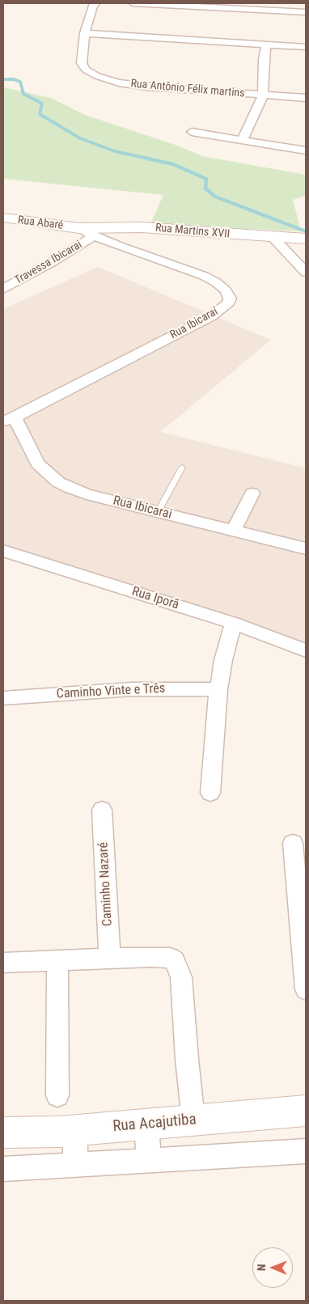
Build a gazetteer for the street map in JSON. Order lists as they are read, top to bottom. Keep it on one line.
{"streets":{"street":["Rua Antônio Félix martins","Rua Abaré","Rua Martins XVII","Travessa Ibicarai","Rua Ibicaraí","Rua Ibicarai","Rua Iporã","Caminho Vinte e Três","Caminho Nazaré","Rua Acajutiba"]},"crossings":[["Rua Abaré","Rua Martins XVII"],["Rua Abaré","Rua Ibicaraí"],["Rua Martins XVII","Rua Ibicaraí"],["Travessa Ibicarai","Rua Ibicaraí"],["Rua Ibicaraí","Rua Ibicarai"]],"north":"left"}
